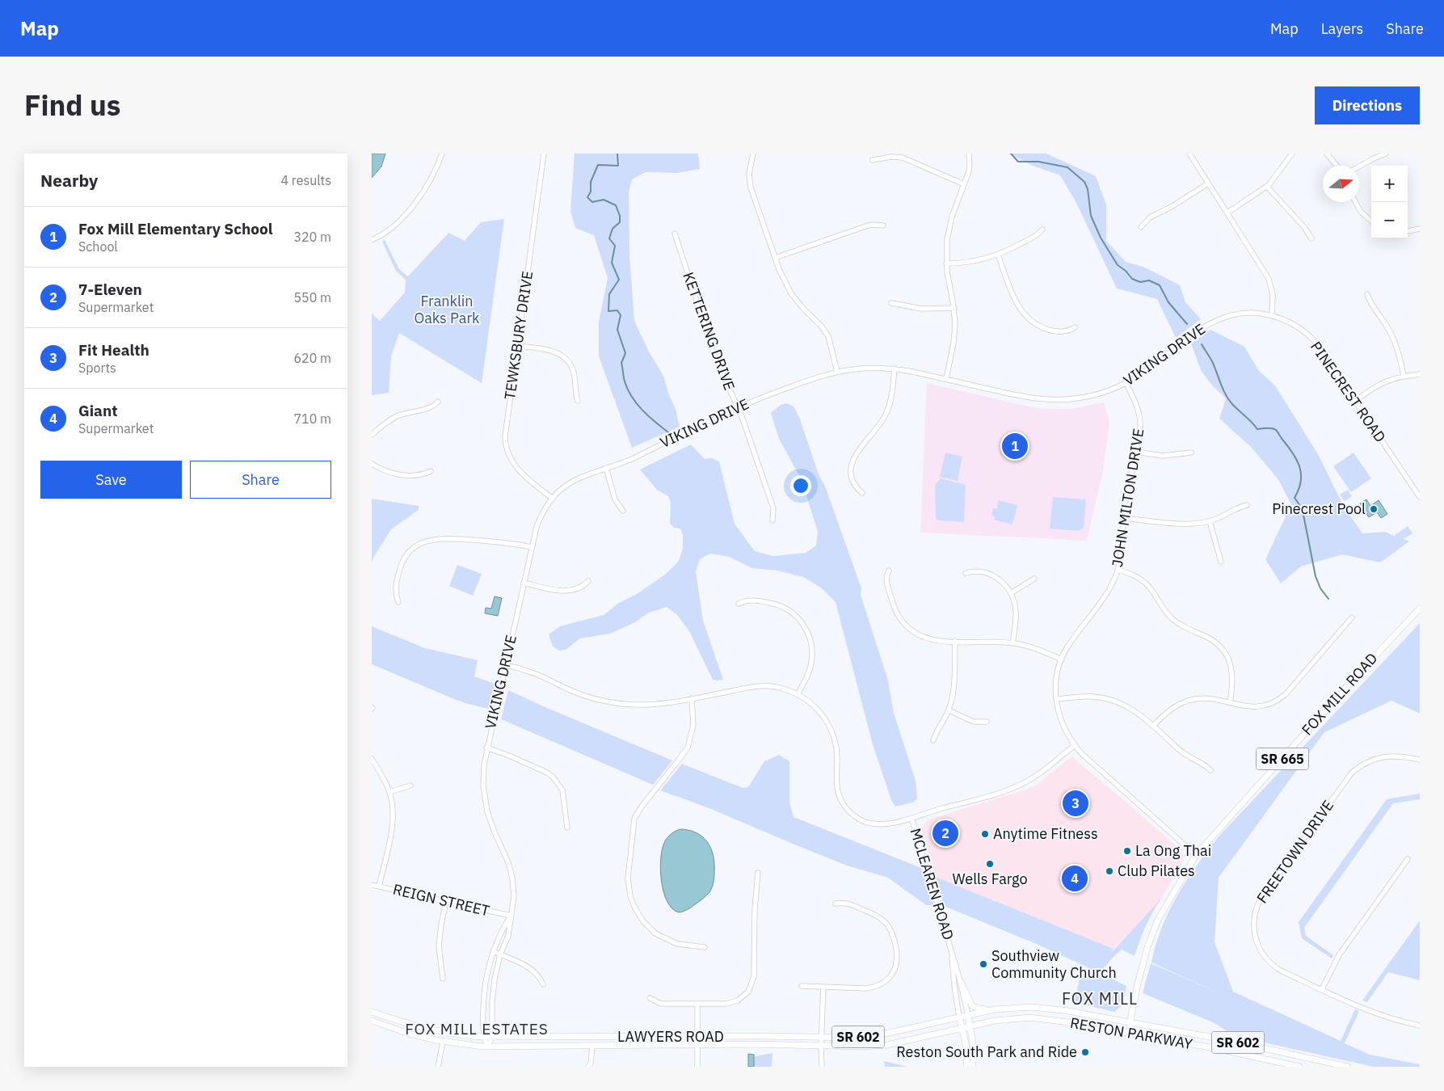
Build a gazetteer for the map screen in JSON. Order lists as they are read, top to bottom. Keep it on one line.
{"streets":{"main road":["FOX MILL ROAD","SR 665","RESTON PARKWAY","LAWYERS ROAD","SR 602"],"street":["KETTERING DRIVE","TEWKSBURY DRIVE","VIKING DRIVE","PINECREST ROAD","JOHN MILTON DRIVE","FREETOWN DRIVE","MCLEAREN ROAD","REIGN STREET"]},"crossings":[["KETTERING DRIVE","VIKING DRIVE"],["TEWKSBURY DRIVE","VIKING DRIVE"],["VIKING DRIVE","PINECREST ROAD"],["VIKING DRIVE","JOHN MILTON DRIVE"],["VIKING DRIVE","REIGN STREET"],["VIKING DRIVE","LAWYERS ROAD"],["JOHN MILTON DRIVE","FOX MILL ROAD"],["FOX MILL ROAD","RESTON PARKWAY"],["MCLEAREN ROAD","RESTON PARKWAY"],["MCLEAREN ROAD","LAWYERS ROAD"],["RESTON PARKWAY","LAWYERS ROAD"]],"districts":["FOX MILL","FOX MILL ESTATES"],"parks":["Franklin Oaks Park"],"places":["Pinecrest Pool","Anytime Fitness","La Ong Thai","Wells Fargo","Club Pilates","Southview Community Church","Reston South Park and Ride"],"north":"right","page":{"header":"Map","nav":["Map","Layers","Share"],"title":"Find us","buttons":["Directions",["Save","Share"]],"heading":["Nearby","4 results"],"map_buttons":["+","−"],"list":[{"mark":"1","name":"Fox Mill Elementary School","note":"School","value":"320 m"},{"mark":"2","name":"7-Eleven","note":"Supermarket","value":"550 m"},{"mark":"3","name":"Fit Health","note":"Sports","value":"620 m"},{"mark":"4","name":"Giant","note":"Supermarket","value":"710 m"}],"pins":["1","3","2","4"]}}
